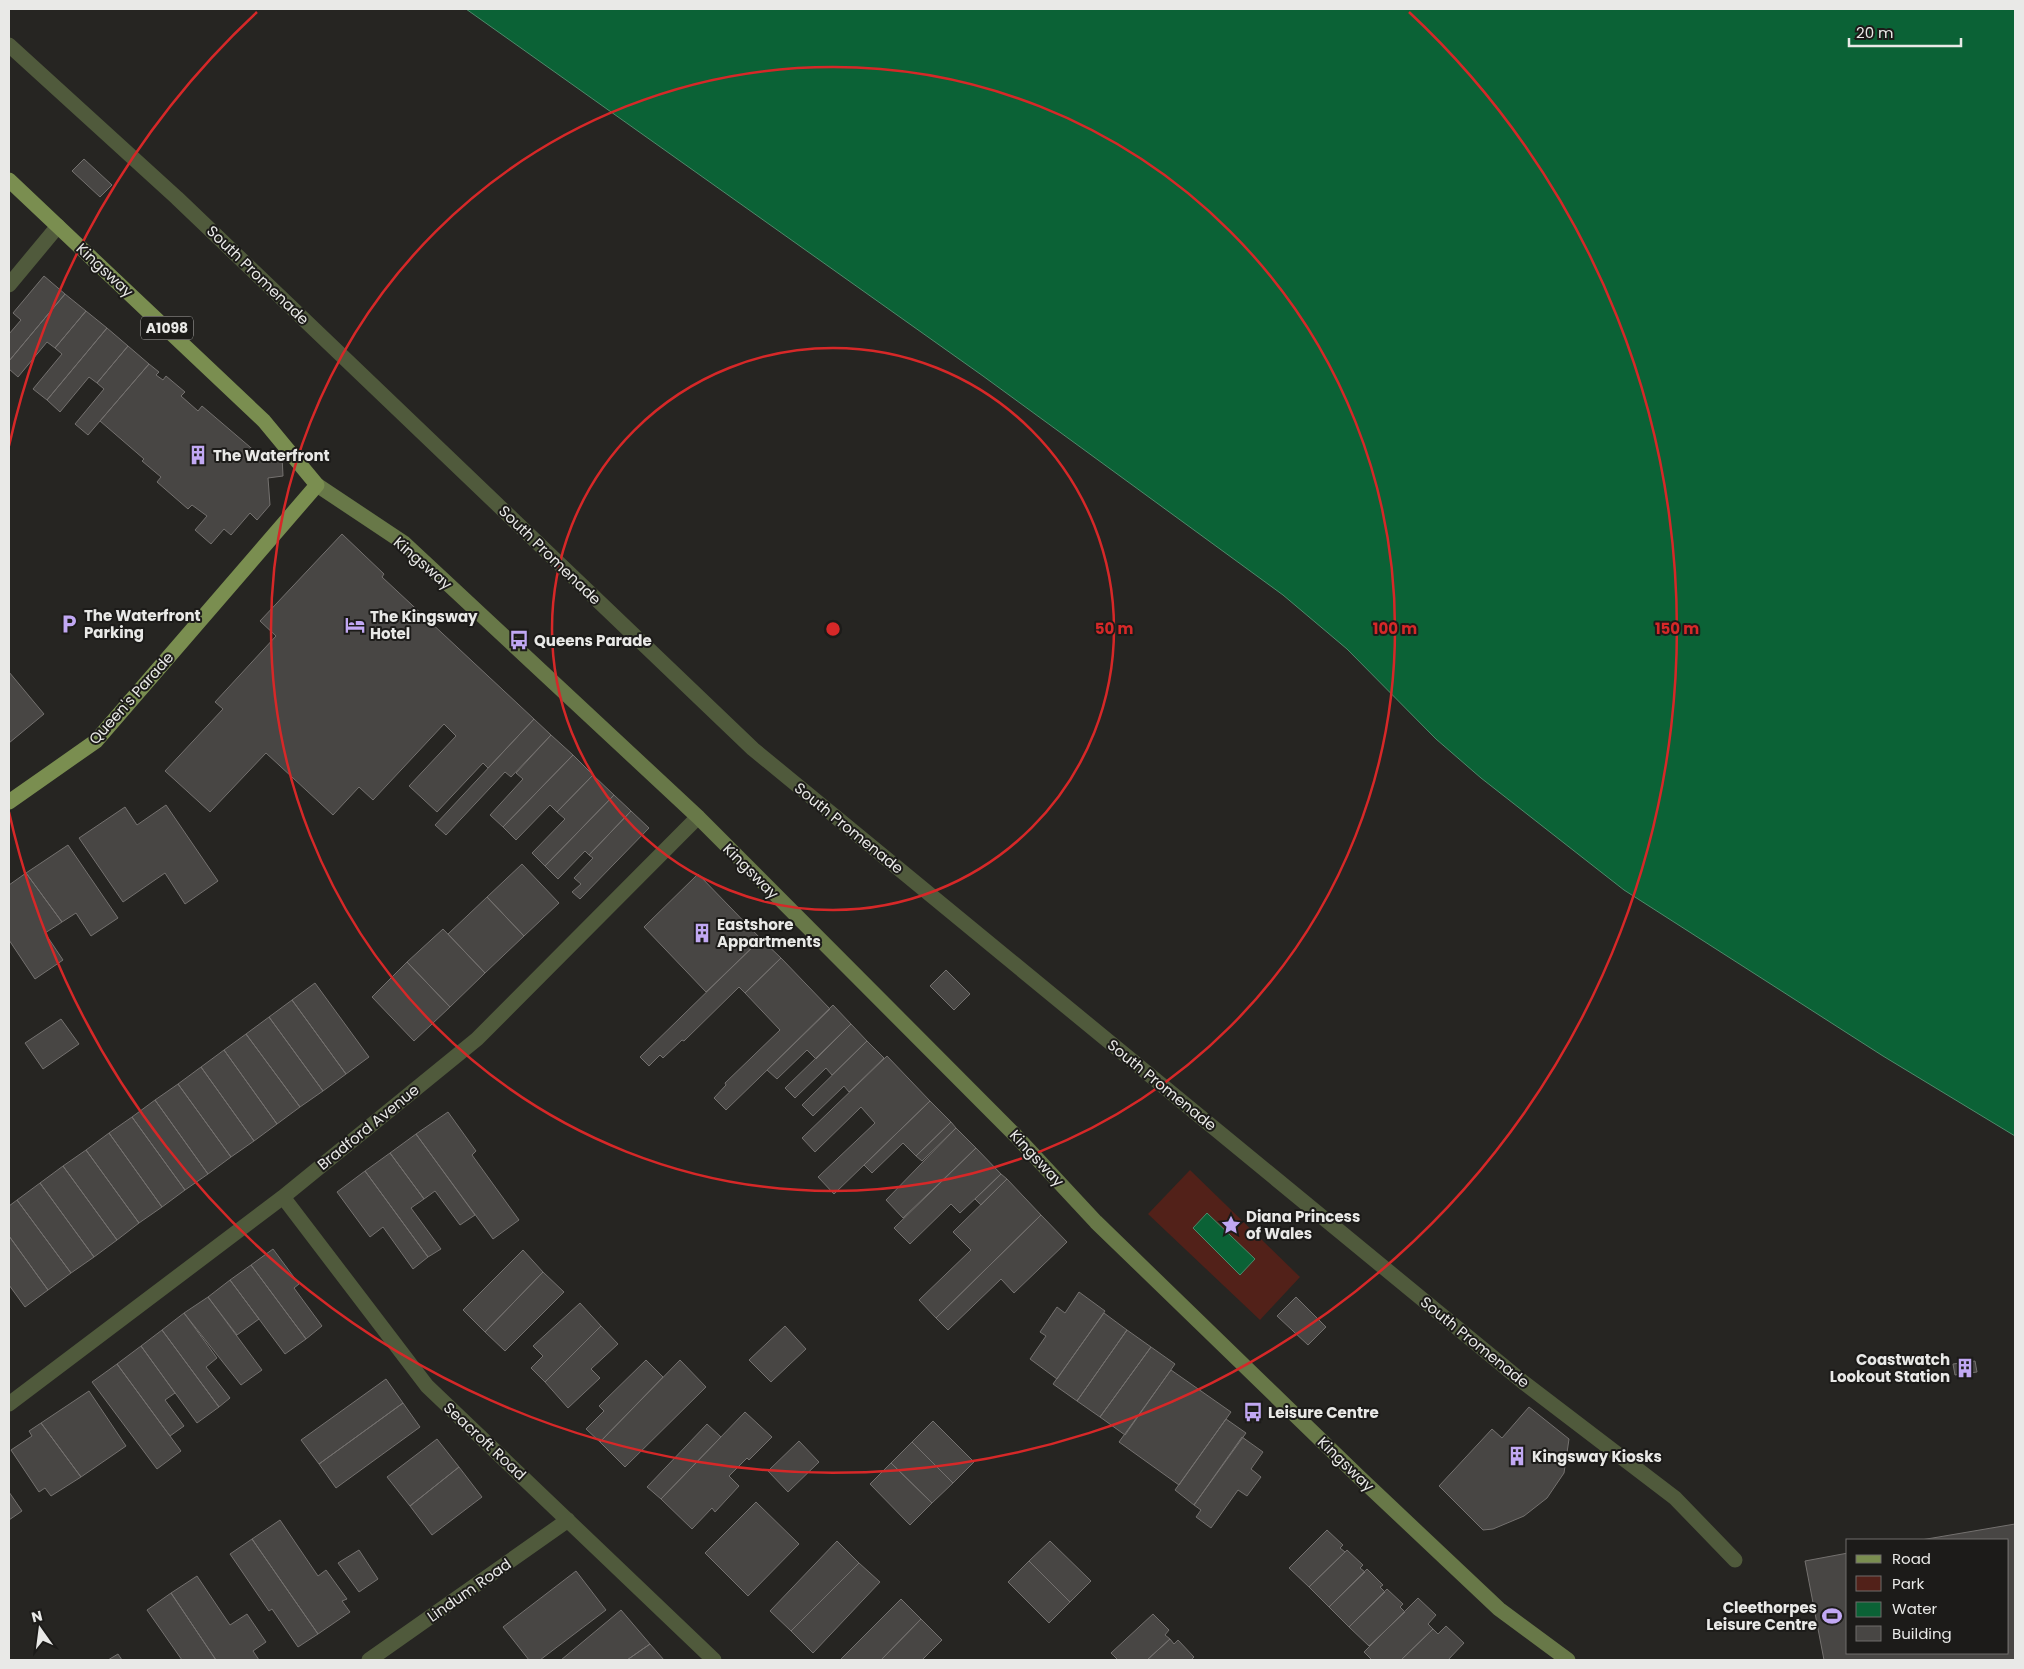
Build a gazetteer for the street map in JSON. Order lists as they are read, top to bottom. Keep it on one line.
{"streets":{"main road":["Kingsway","A1098","Queen's Parade"],"street":["South Promenade","Bradford Avenue","Seacroft Road","Lindum Road"]},"crossings":[["Kingsway","Queen's Parade"],["Kingsway","Bradford Avenue"],["Bradford Avenue","Seacroft Road"],["Seacroft Road","Lindum Road"]],"places":{"building":["The Waterfront","Eastshore Appartments","Coastwatch Lookout Station","Kingsway Kiosks"],"parking":["The Waterfront Parking"],"hotel":["The Kingsway Hotel"],"bus stop":["Queens Parade","Leisure Centre"],"place":["Diana Princess of Wales"],"sports":["Cleethorpes Leisure Centre"]},"legend":["Road","Park","Water","Building"],"scale_bar":"20 m","north":"top","rings":["50 m","100 m","150 m"]}
